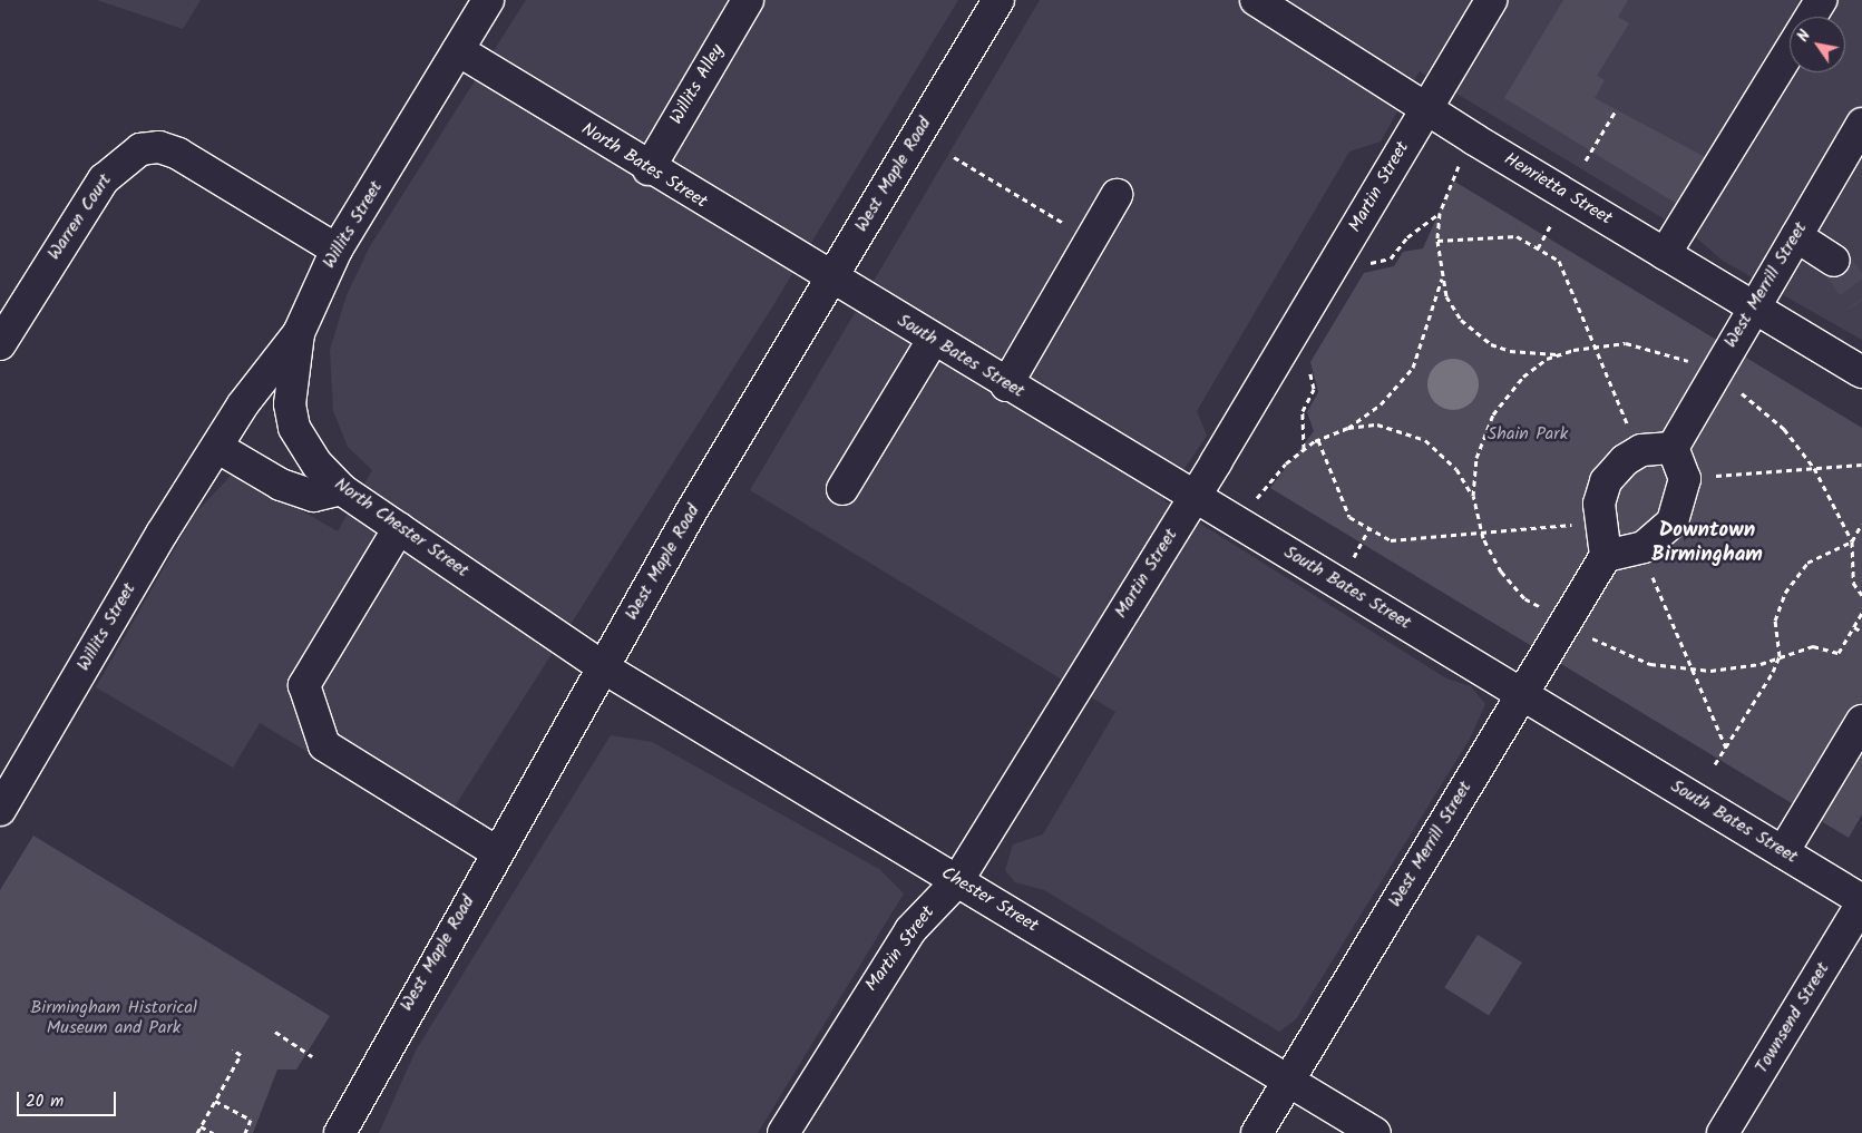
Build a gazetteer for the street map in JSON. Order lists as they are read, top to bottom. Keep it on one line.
{"streets":{"street":["Willits Alley","North Bates Street","West Maple Road","Martin Street","Henrietta Street","Warren Court","Willits Street","West Merrill Street","South Bates Street","North Chester Street","Chester Street","Townsend Street"]},"crossings":[["Willits Alley","North Bates Street"],["North Bates Street","West Maple Road"],["North Bates Street","Willits Street"],["North Bates Street","South Bates Street"],["West Maple Road","South Bates Street"],["West Maple Road","North Chester Street"],["West Maple Road","Chester Street"],["Martin Street","Henrietta Street"],["Martin Street","South Bates Street"],["Martin Street","Chester Street"],["Henrietta Street","West Merrill Street"],["Warren Court","Willits Street"],["Willits Street","North Chester Street"],["West Merrill Street","South Bates Street"],["West Merrill Street","Chester Street"],["South Bates Street","Townsend Street"],["North Chester Street","Chester Street"]],"districts":["Downtown Birmingham"],"parks":["Shain Park","Birmingham Historical Museum and Park"],"scale_bar":"20 m","north":"top left"}
